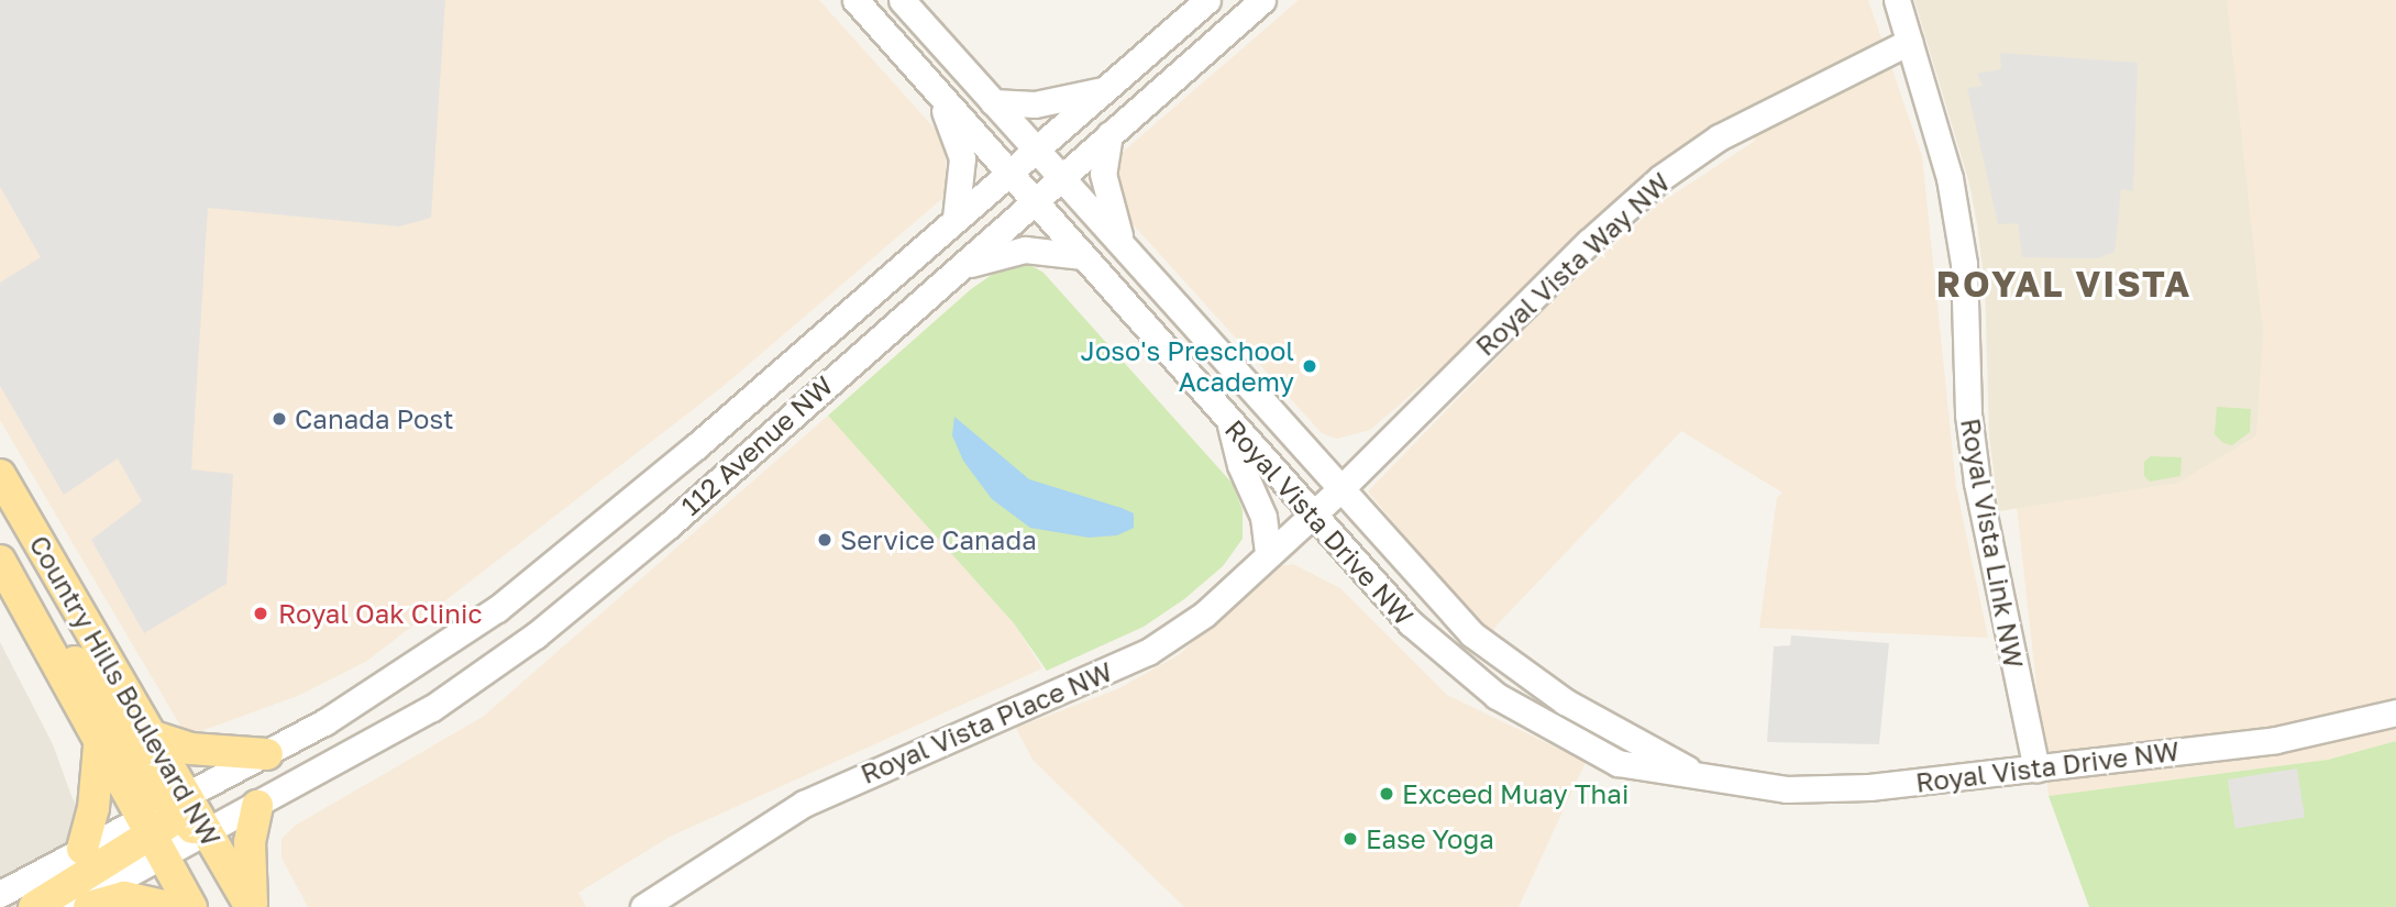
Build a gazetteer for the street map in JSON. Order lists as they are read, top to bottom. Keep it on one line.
{"streets":{"main road":["Country Hills Boulevard NW"],"street":["Royal Vista Way NW","112 Avenue NW","Royal Vista Drive NW","Royal Vista Link NW","Royal Vista Place NW"]},"crossings":[["Royal Vista Way NW","Royal Vista Drive NW"],["Royal Vista Way NW","Royal Vista Link NW"],["Royal Vista Way NW","Royal Vista Place NW"],["112 Avenue NW","Royal Vista Drive NW"],["112 Avenue NW","Country Hills Boulevard NW"],["Royal Vista Drive NW","Royal Vista Link NW"],["Royal Vista Drive NW","Royal Vista Place NW"]],"districts":["ROYAL VISTA"],"places":["Joso's Preschool Academy","Canada Post","Service Canada","Royal Oak Clinic","Exceed Muay Thai","Ease Yoga"]}
